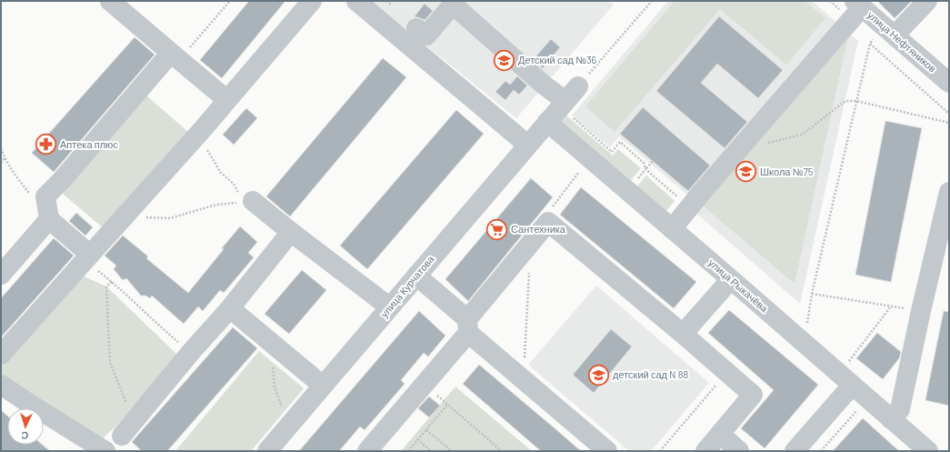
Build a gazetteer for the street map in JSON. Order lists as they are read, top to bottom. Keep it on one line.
{"streets":{"street":["улица Нефтяников","улица Рыкачёва","улица Курчатова"]},"crossings":[["улица Рыкачёва","улица Курчатова"]],"places":{"school or university":["Детский сад №36","Школа №75","детский сад N 88"],"pharmacy":["Аптека плюс"],"supermarket":["Сантехника"]},"north":"bottom"}
